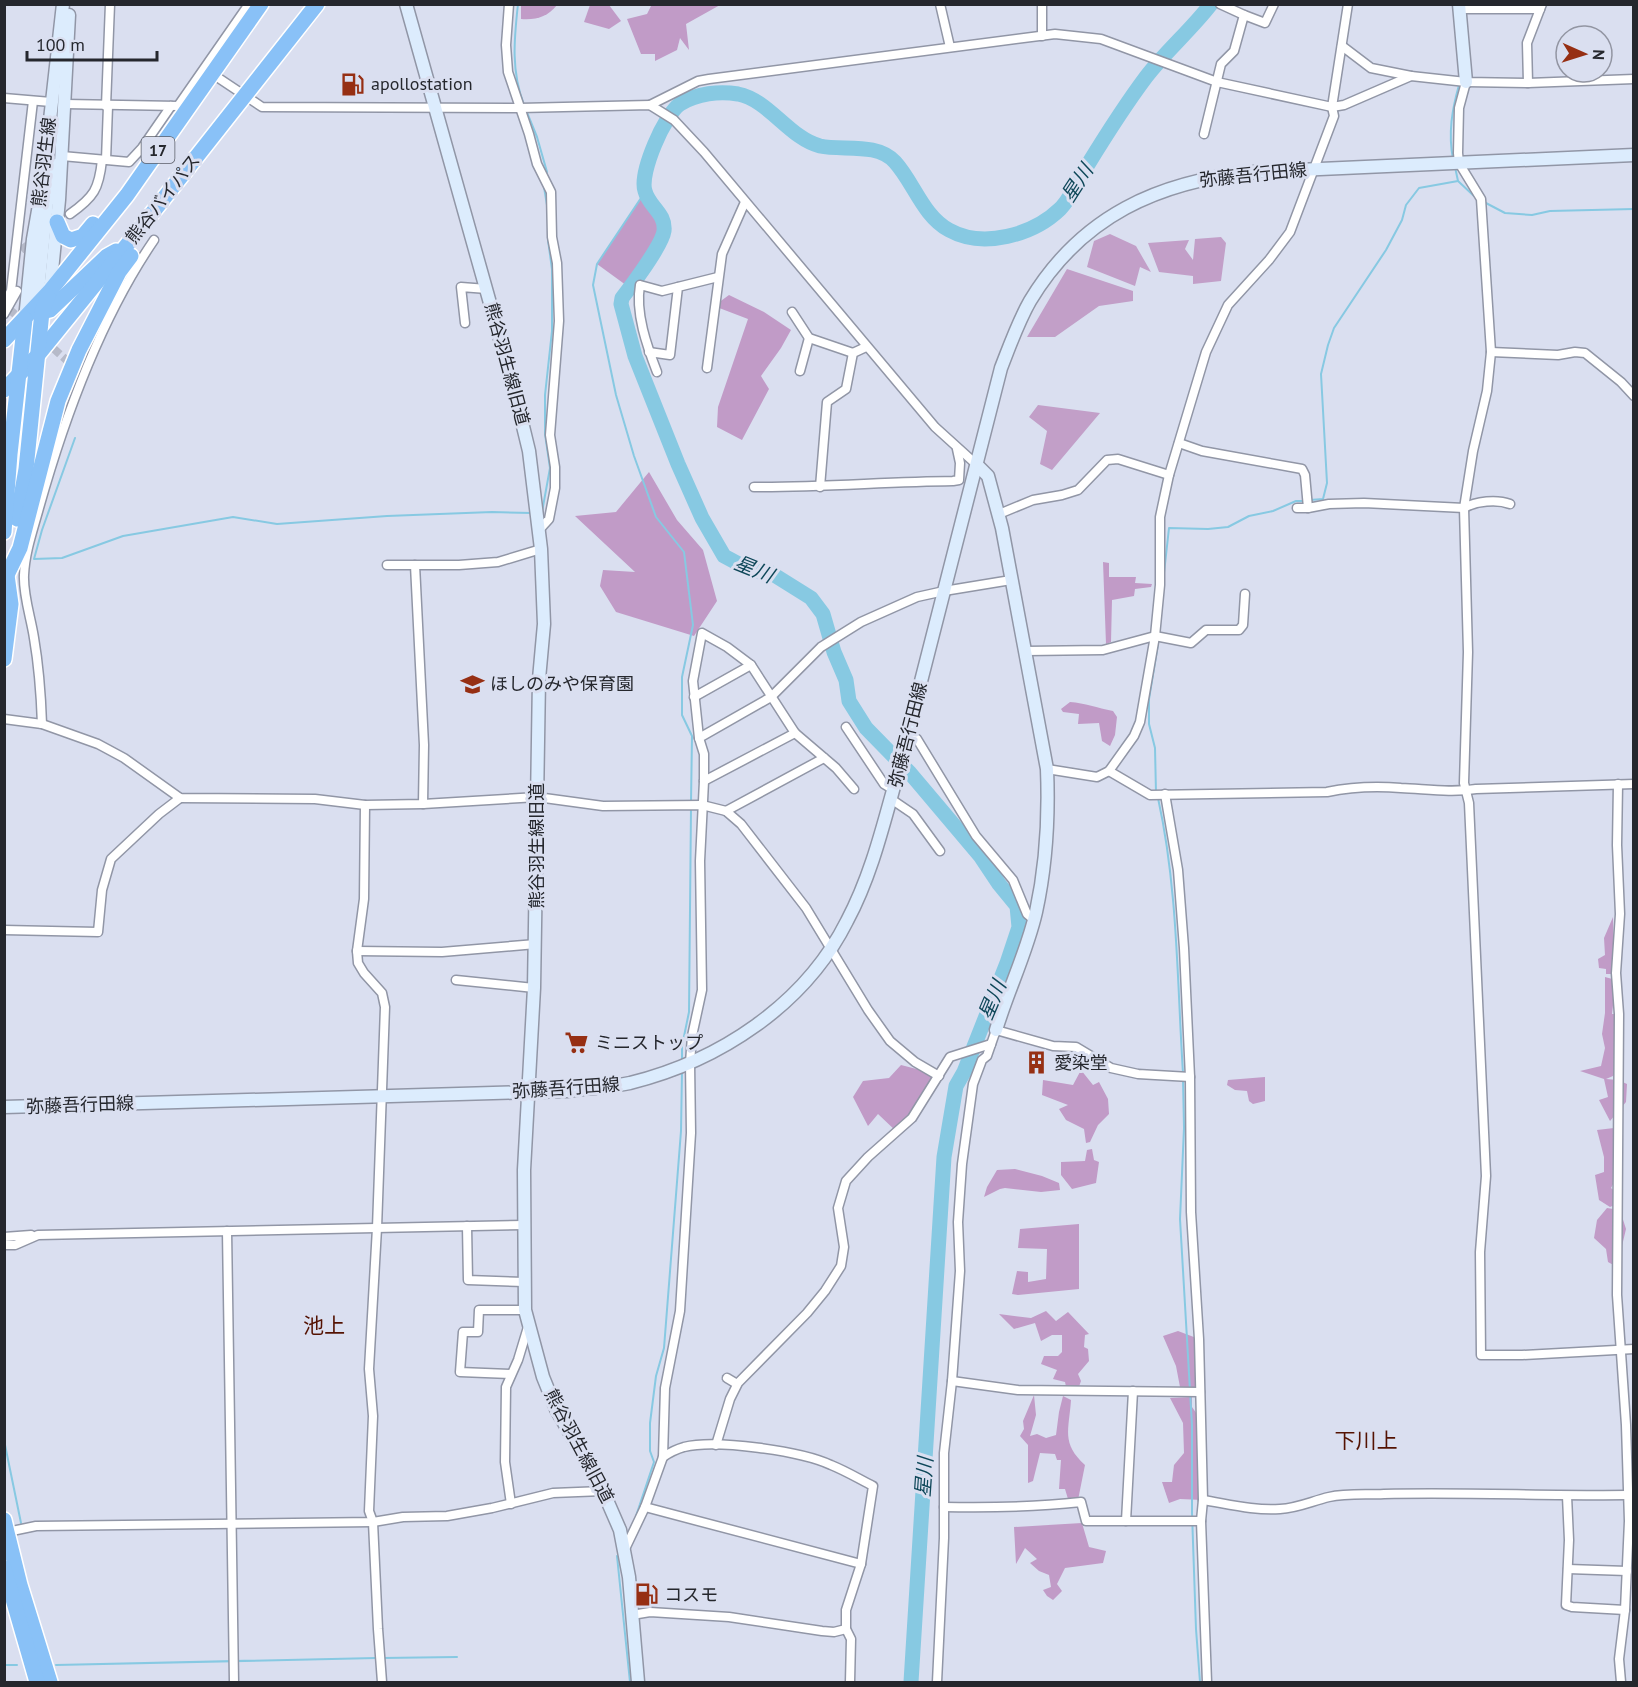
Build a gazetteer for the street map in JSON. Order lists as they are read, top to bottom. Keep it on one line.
{"streets":{"highway":["17","熊谷バイパス"],"main road":["熊谷羽生線","弥藤吾行田線","熊谷羽生線旧道"]},"crossings":[["熊谷羽生線","熊谷バイパス"],["弥藤吾行田線","熊谷羽生線旧道"]],"districts":["池上","下川上"],"water":["星川"],"places":{"fuel station":["apollostation","コスモ"],"school or university":["ほしのみや保育園"],"supermarket":["ミニストップ"],"building":["愛染堂"]},"scale_bar":"100 m","north":"right"}
